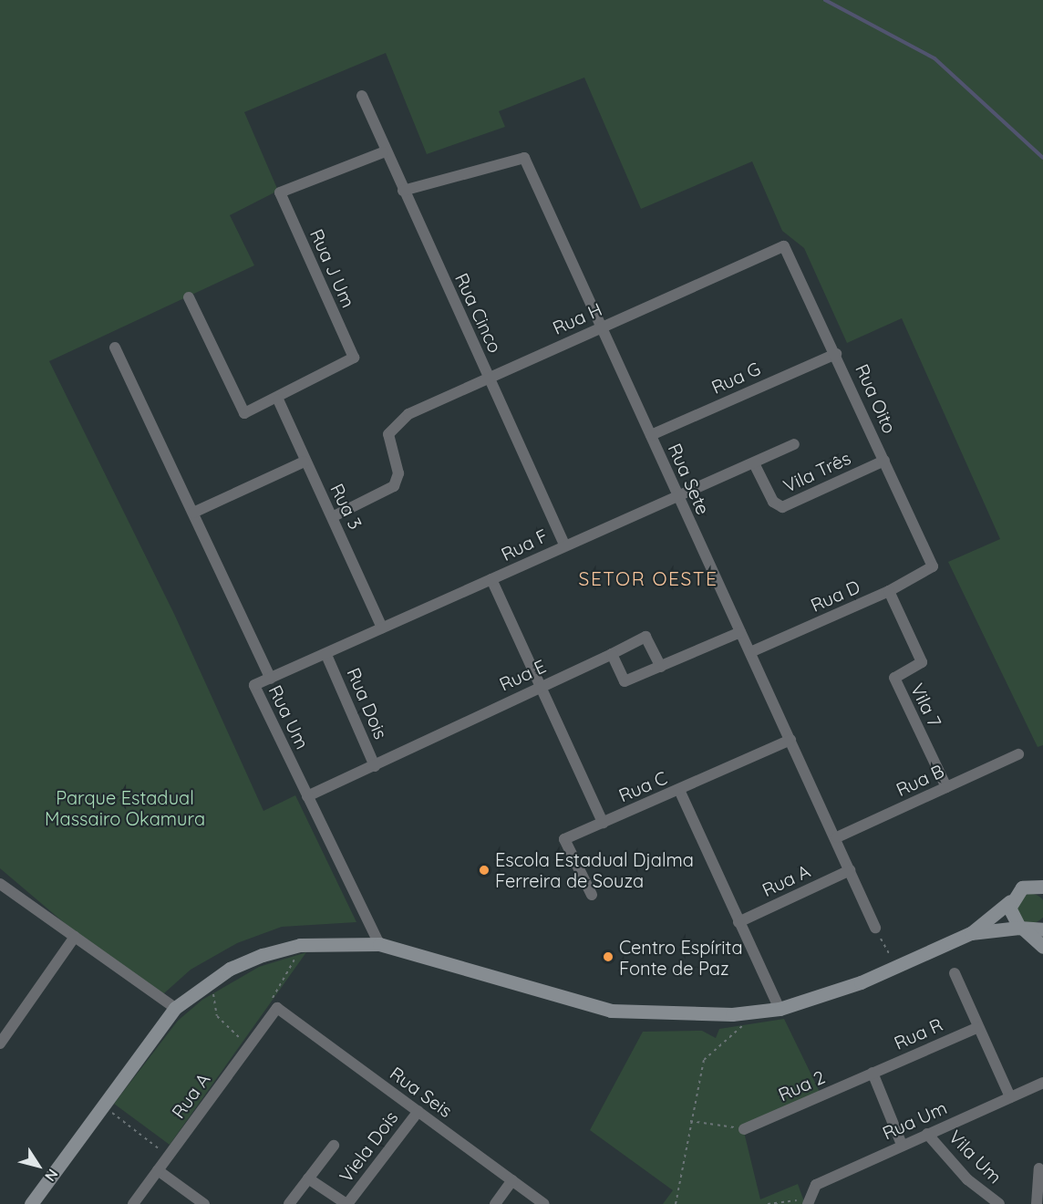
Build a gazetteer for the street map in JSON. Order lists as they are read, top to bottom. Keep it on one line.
{"streets":{"street":["Rua J Um","Rua Cinco","Rua H","Rua G","Rua Oito","Vila Três","Rua Sete","Rua 3","Rua F","Rua D","Rua E","Rua Dois","Vila 7","Rua Um","Rua B","Rua C","Rua A","Rua R","Rua 2","Rua Seis","Viela Dois","Vila Um"]},"crossings":[["Rua J Um","Rua Cinco"],["Rua J Um","Rua 3"],["Rua Cinco","Rua H"],["Rua Cinco","Rua Sete"],["Rua Cinco","Rua F"],["Rua H","Rua Oito"],["Rua H","Rua Sete"],["Rua H","Rua 3"],["Rua G","Rua Oito"],["Rua G","Rua Sete"],["Rua Oito","Vila Três"],["Rua Oito","Rua D"],["Vila Três","Rua F"],["Rua Sete","Rua F"],["Rua Sete","Rua D"],["Rua Sete","Rua B"],["Rua Sete","Rua C"],["Rua Sete","Rua A"],["Rua 3","Rua F"],["Rua F","Rua Dois"],["Rua F","Rua Um"],["Rua D","Vila 7"],["Rua E","Rua Dois"],["Rua E","Rua Um"],["Vila 7","Rua B"],["Rua Um","Vila Um"],["Rua A","Rua Seis"],["Rua R","Rua 2"],["Rua Seis","Viela Dois"]],"districts":["SETOR OESTE"],"parks":["Parque Estadual Massairo Okamura"],"places":["Escola Estadual Djalma Ferreira de Souza","Centro Espírita Fonte de Paz"],"north":"bottom right"}
